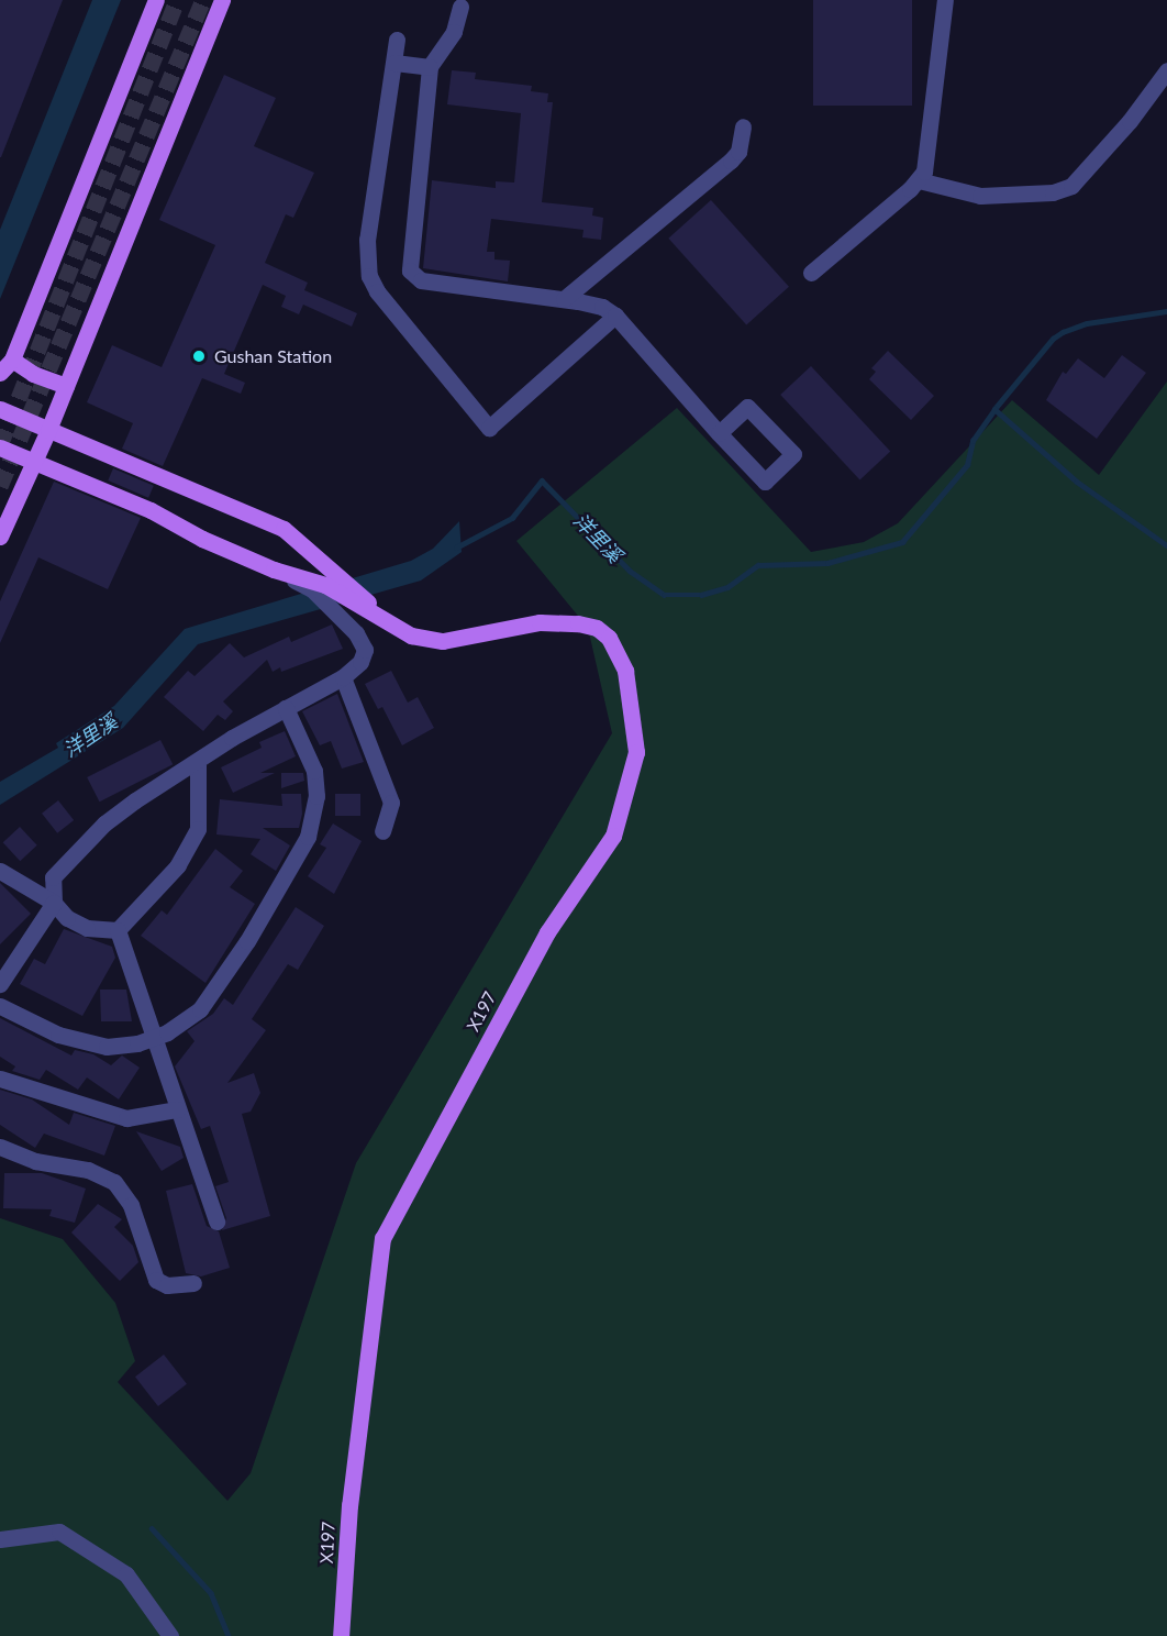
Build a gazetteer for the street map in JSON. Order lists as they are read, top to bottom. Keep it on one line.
{"streets":{"main road":["X197"]},"water":["洋里溪"],"places":["Gushan Station"]}
